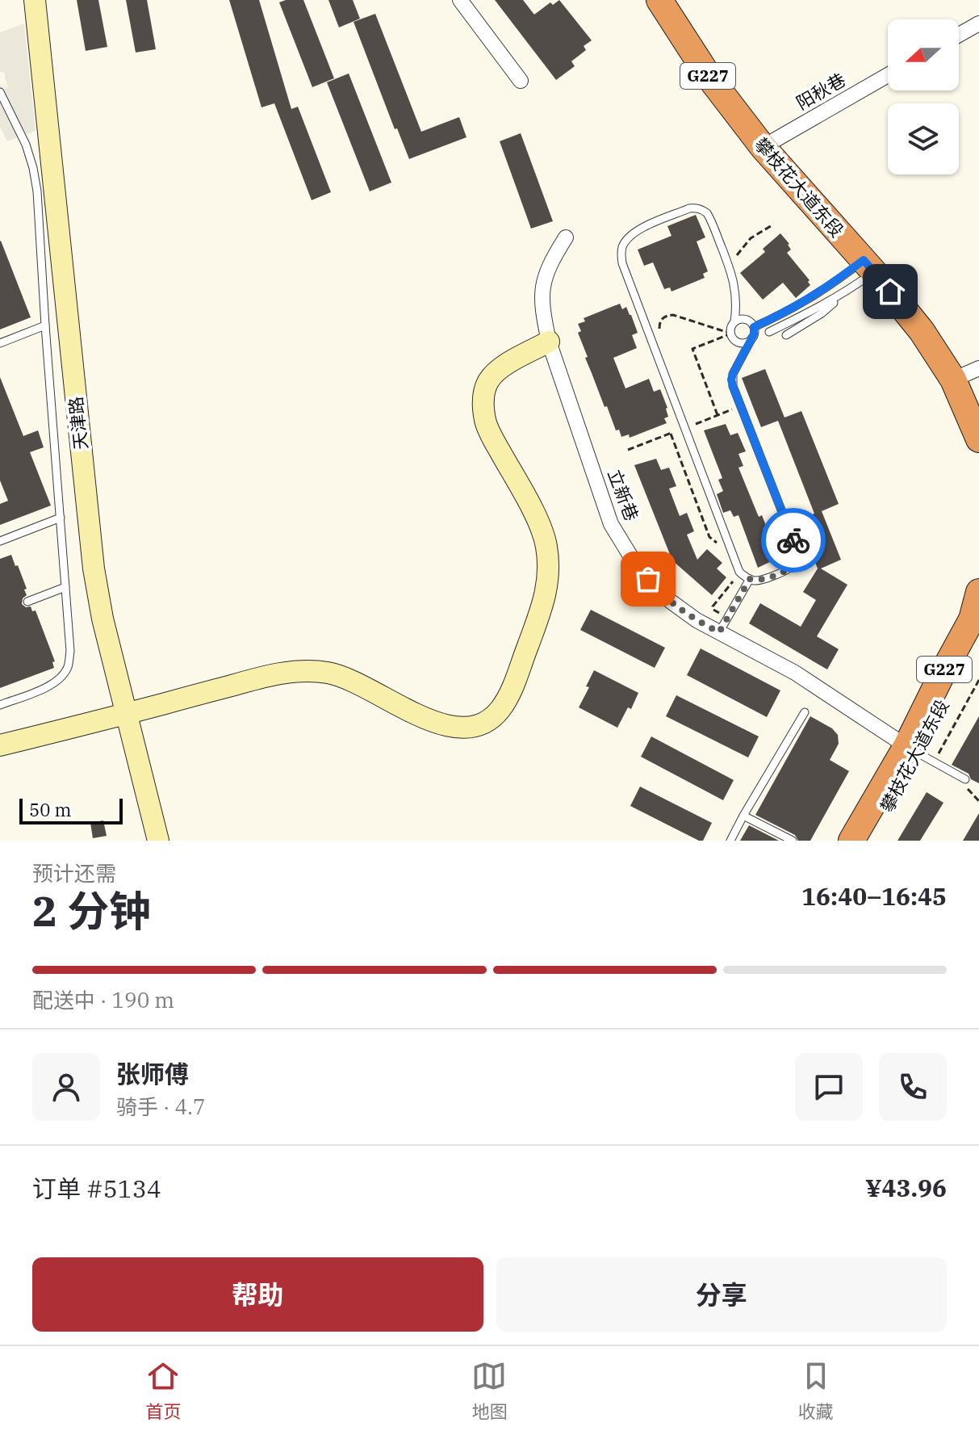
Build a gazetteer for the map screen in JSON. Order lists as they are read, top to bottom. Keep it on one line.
{"streets":{"highway":["G227","攀枝花大道东段"],"main road":["天津路"],"street":["阳秋巷","立新巷"]},"crossings":[["阳秋巷","攀枝花大道东段"],["攀枝花大道东段","立新巷"]],"scale_bar":"50 m","north":"left","page":{"scale":"50 m","heading":["2 分钟","预计还需","16:40–16:45"],"panel":["张师傅","骑手 · 4.7","订单 #5134","¥43.96"],"bar":"配送中 · 190 m","buttons":["帮助","分享"],"tabs":["首页","地图","收藏"]}}
